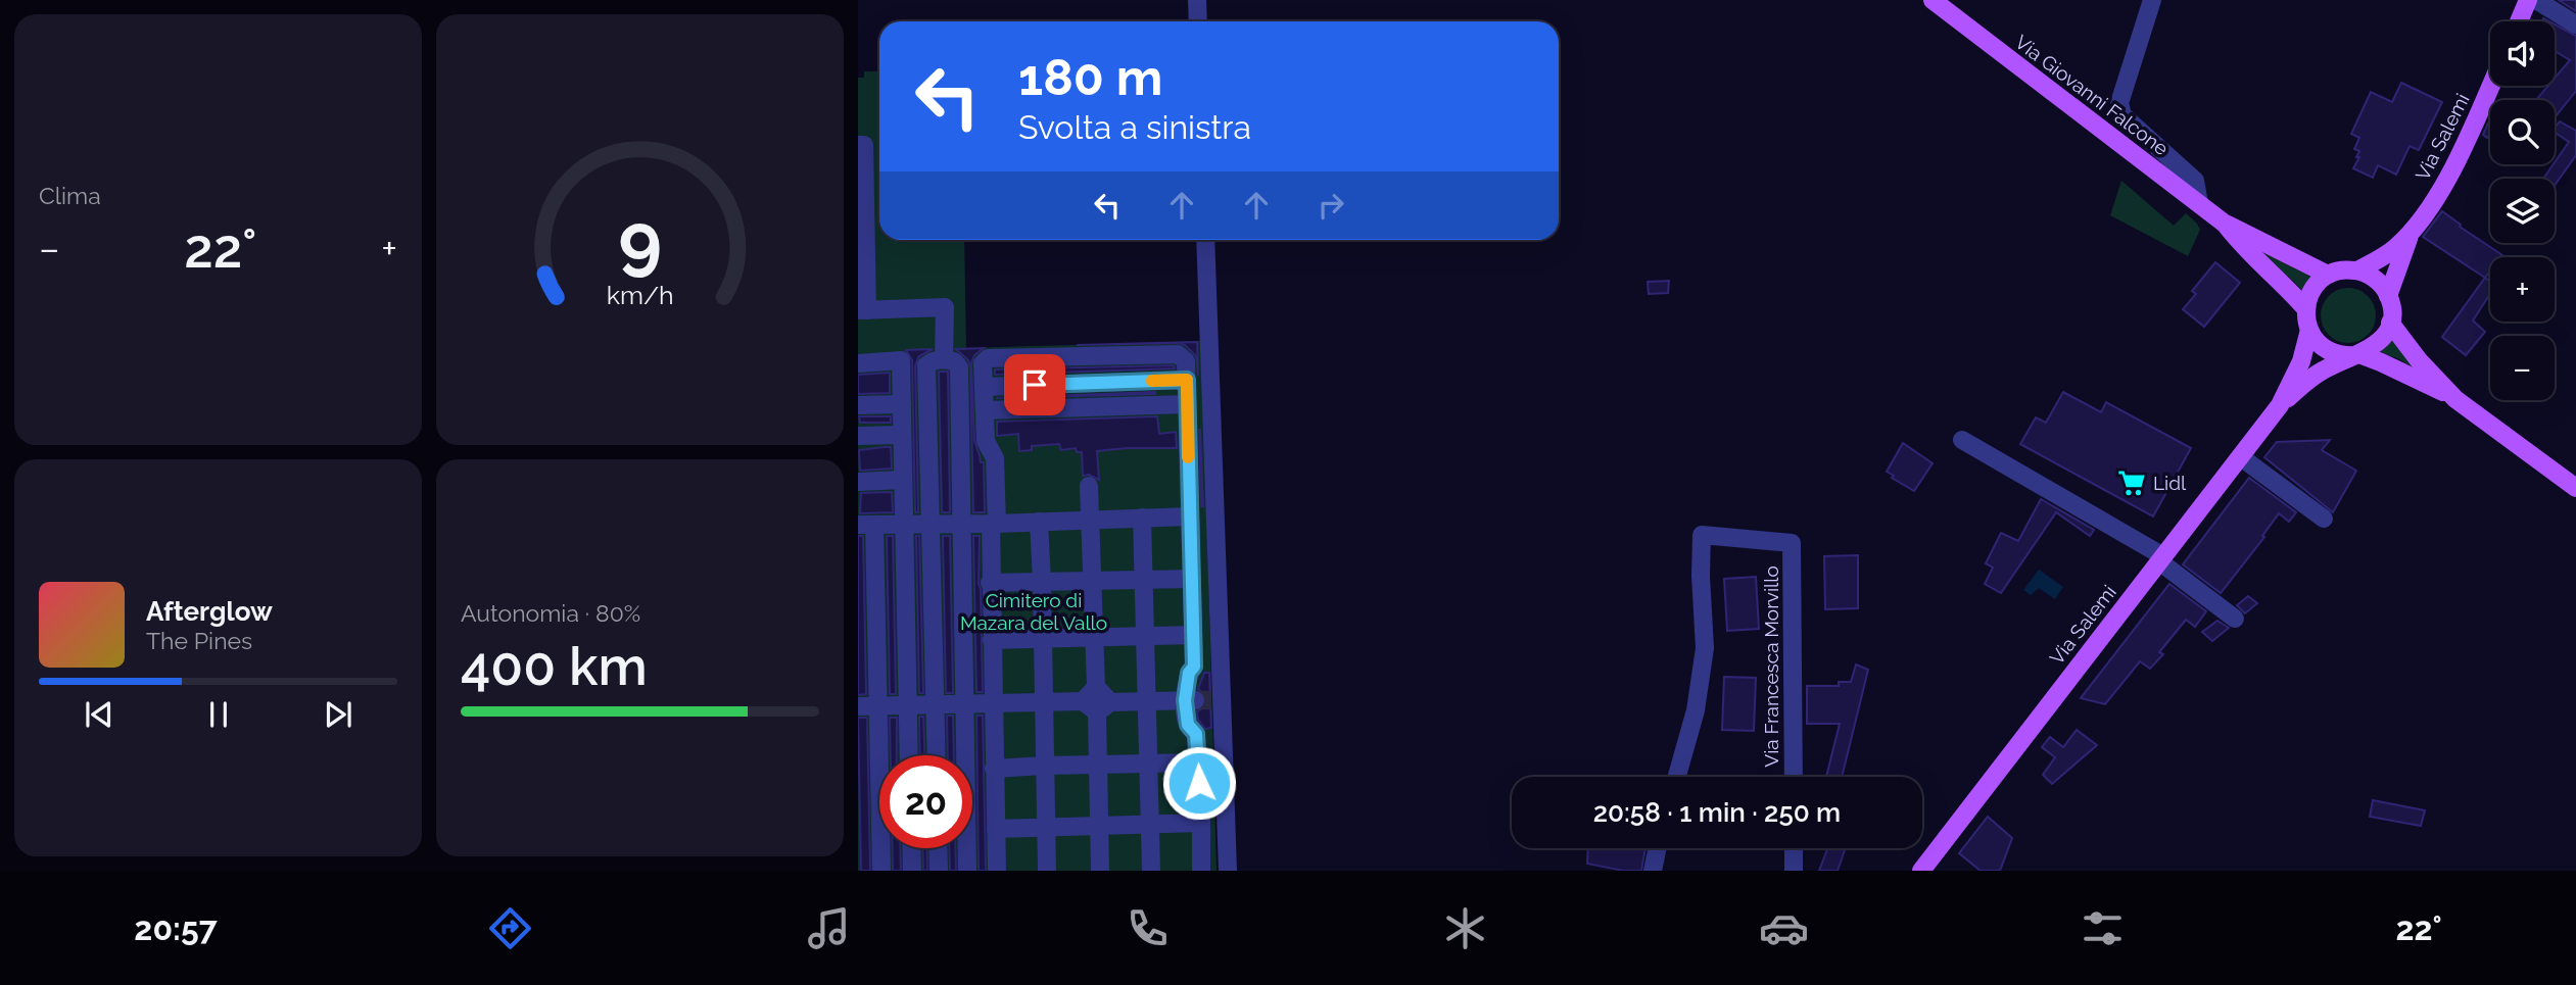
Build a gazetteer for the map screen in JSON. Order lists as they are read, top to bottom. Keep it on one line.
{"streets":{"main road":["Via Giovanni Falcone","Via Salemi"],"street":["Via Francesca Morvillo"]},"parks":["Cimitero di Mazara del Vallo"],"places":{"supermarket":["Lidl"]},"page":{"tile":["Clima",["Autonomia · 80%","400 km"]],"map_buttons":["+","−"],"turn":["180 m","Svolta a sinistra"],"heat":["−","22°","+"],"song":["Afterglow","The Pines"],"limit":"20","trip":"20:58 · 1 min · 250 m","tabs":["20:57","22°"],"gauge":["9","km/h"]}}
